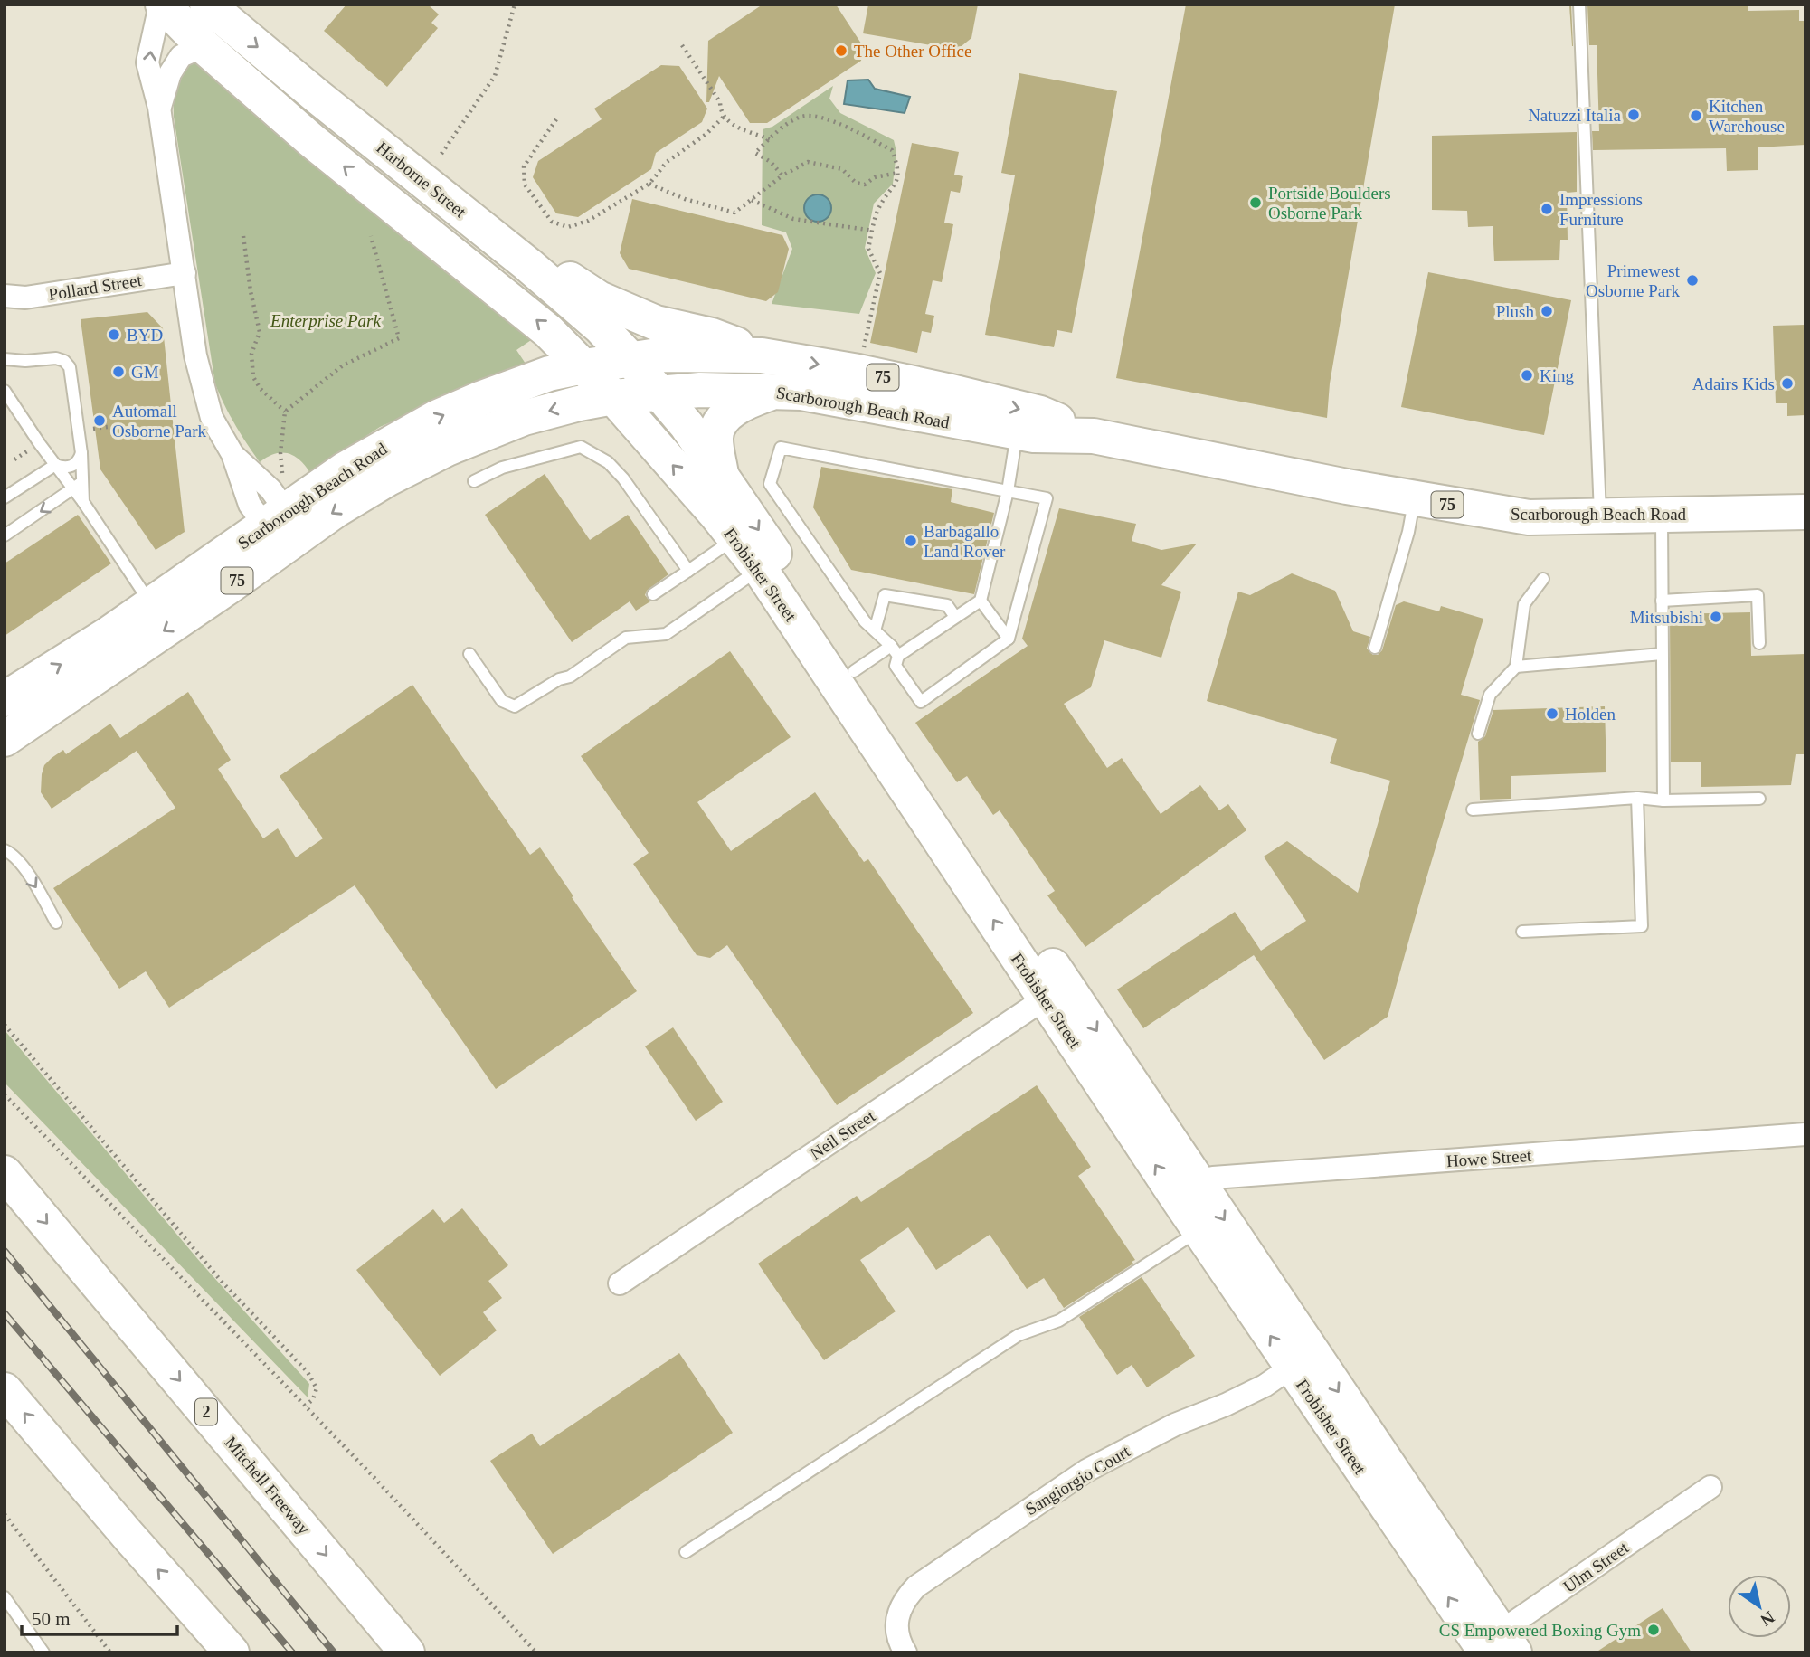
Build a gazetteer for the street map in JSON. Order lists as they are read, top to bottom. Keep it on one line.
{"streets":{"main road":["Harborne Street","75","Scarborough Beach Road","Frobisher Street","2","Mitchell Freeway"],"street":["Pollard Street","Neil Street","Howe Street","Sangiorgio Court","Ulm Street"]},"crossings":[["Harborne Street","Scarborough Beach Road"],["Harborne Street","Frobisher Street"],["Scarborough Beach Road","Frobisher Street"],["Frobisher Street","Neil Street"],["Frobisher Street","Howe Street"],["Frobisher Street","Sangiorgio Court"],["Frobisher Street","Ulm Street"]],"parks":["Enterprise Park"],"places":["The Other Office","Natuzzi Italia","Kitchen Warehouse","Portside Boulders Osborne Park","Impressions Furniture","Primewest Osborne Park","Plush","BYD","GM","King","Adairs Kids","Automall Osborne Park","Barbagallo Land Rover","Mitsubishi","Holden","CS Empowered Boxing Gym"],"scale_bar":"50 m","north":"bottom right"}
